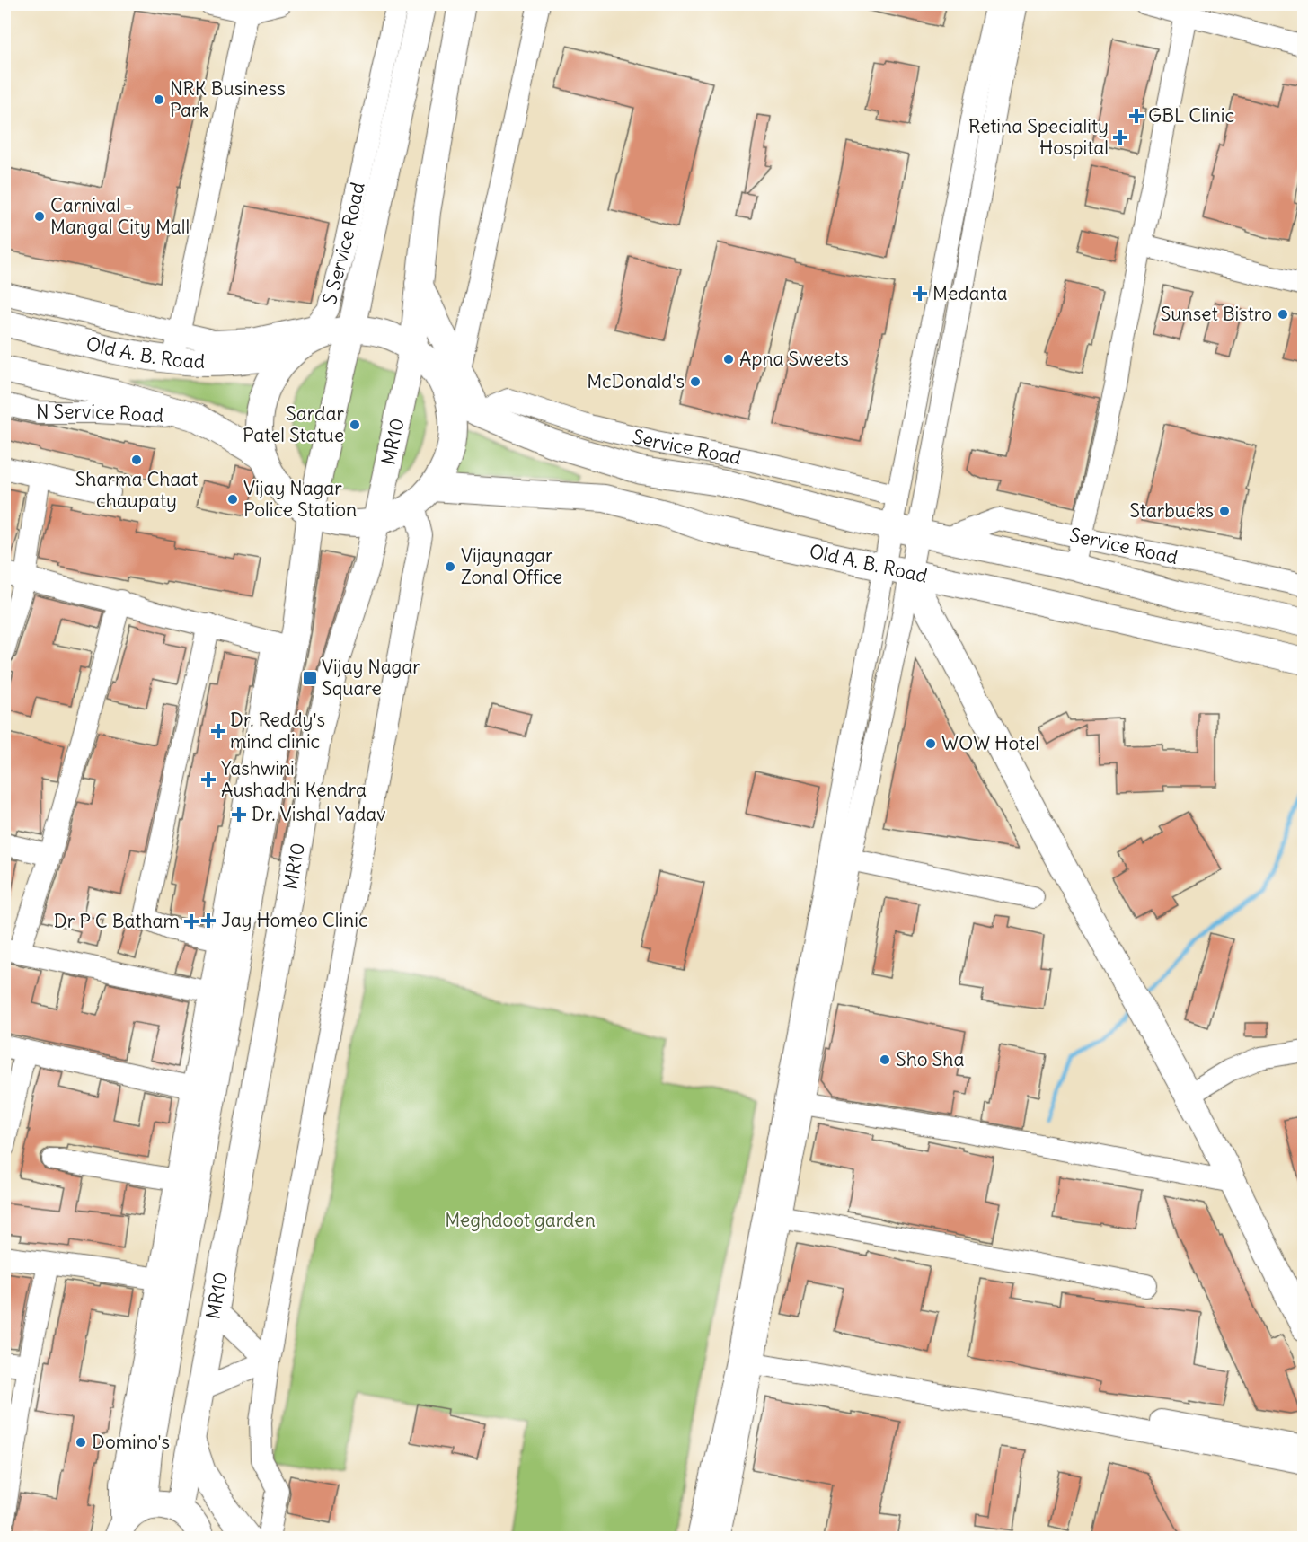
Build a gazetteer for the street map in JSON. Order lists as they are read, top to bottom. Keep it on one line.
{"streets":{"main road":["Old A. B. Road","MR10"],"street":["S Service Road","N Service Road","Service Road"]},"crossings":[["S Service Road","Old A. B. Road"]],"parks":["Meghdoot garden"],"places":{"other":["NRK Business Park","Carnival - Mangal City Mall","Sunset Bistro","Apna Sweets","McDonald's","Sardar Patel Statue","Sharma Chaat chaupaty","Vijay Nagar Police Station","Starbucks","Vijaynagar Zonal Office","WOW Hotel","Sho Sha","Domino's"],"health":["GBL Clinic","Retina Speciality Hospital","Medanta","Dr. Reddy's mind clinic","Yashwini Aushadhi Kendra","Dr. Vishal Yadav","Jay Homeo Clinic","Dr P C Batham"],"transit":["Vijay Nagar Square"]}}
